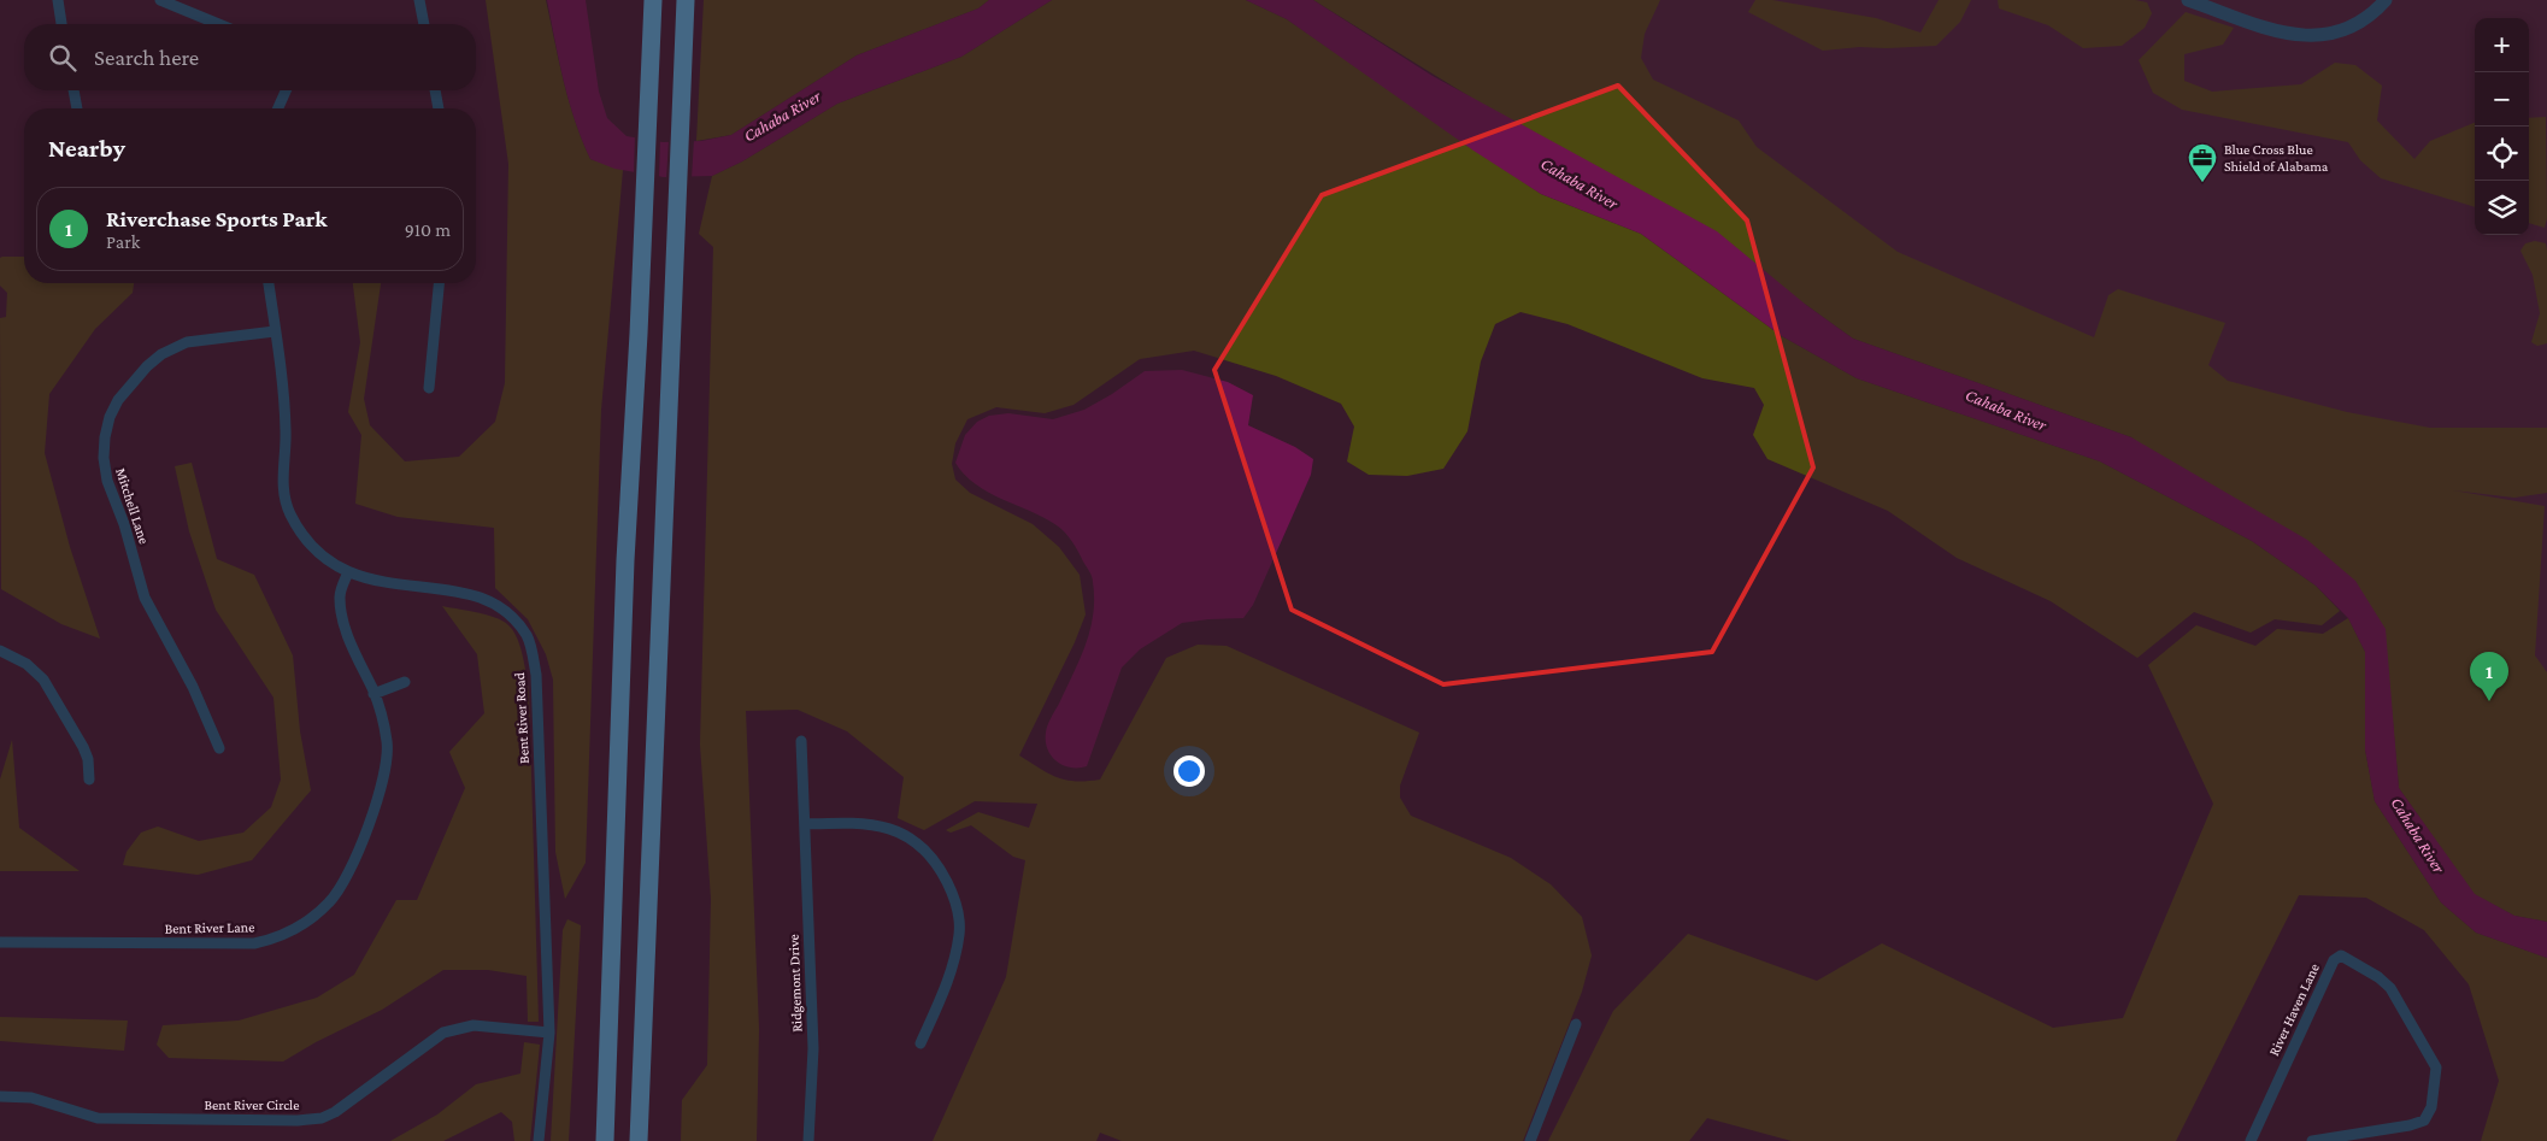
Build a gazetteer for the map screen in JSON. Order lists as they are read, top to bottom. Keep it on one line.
{"streets":{"street":["Mitchell Lane","Bent River Road","Bent River Lane","Ridgemont Drive","River Haven Lane","Bent River Circle"]},"crossings":[["Mitchell Lane","Bent River Road"],["Bent River Road","Bent River Lane"],["Bent River Road","Bent River Circle"]],"water":["Cahaba River"],"places":{"office":["Blue Cross Blue Shield of Alabama"]},"page":{"map_buttons":["+","−"],"search":"Search here","heading":"Nearby","list":[{"mark":"1","name":"Riverchase Sports Park","note":"Park","value":"910 m"}],"pins":"1"}}
